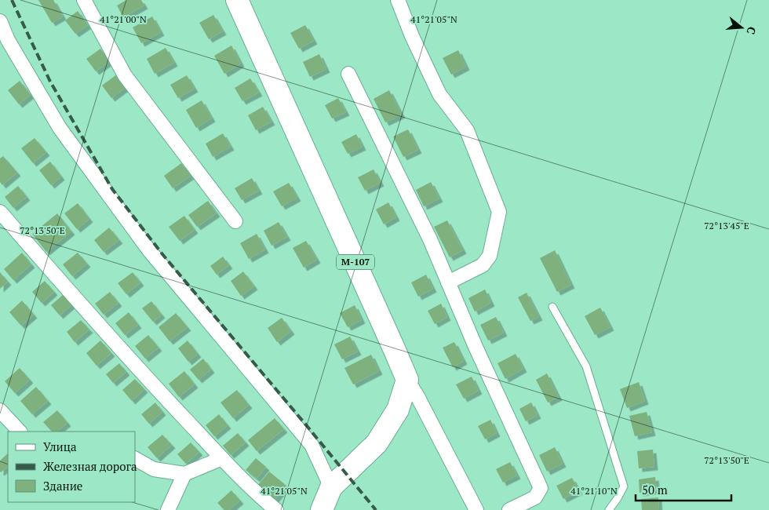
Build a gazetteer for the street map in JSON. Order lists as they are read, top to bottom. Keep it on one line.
{"streets":{"main road":["М-107"]},"legend":["Улица","Железная дорога","Здание"],"scale_bar":"50 m","north":"right","coordinates":["41°21'00\"N","41°21'05\"N","72°13'45\"E","72°13'50\"E","41°21'10\"N"]}
